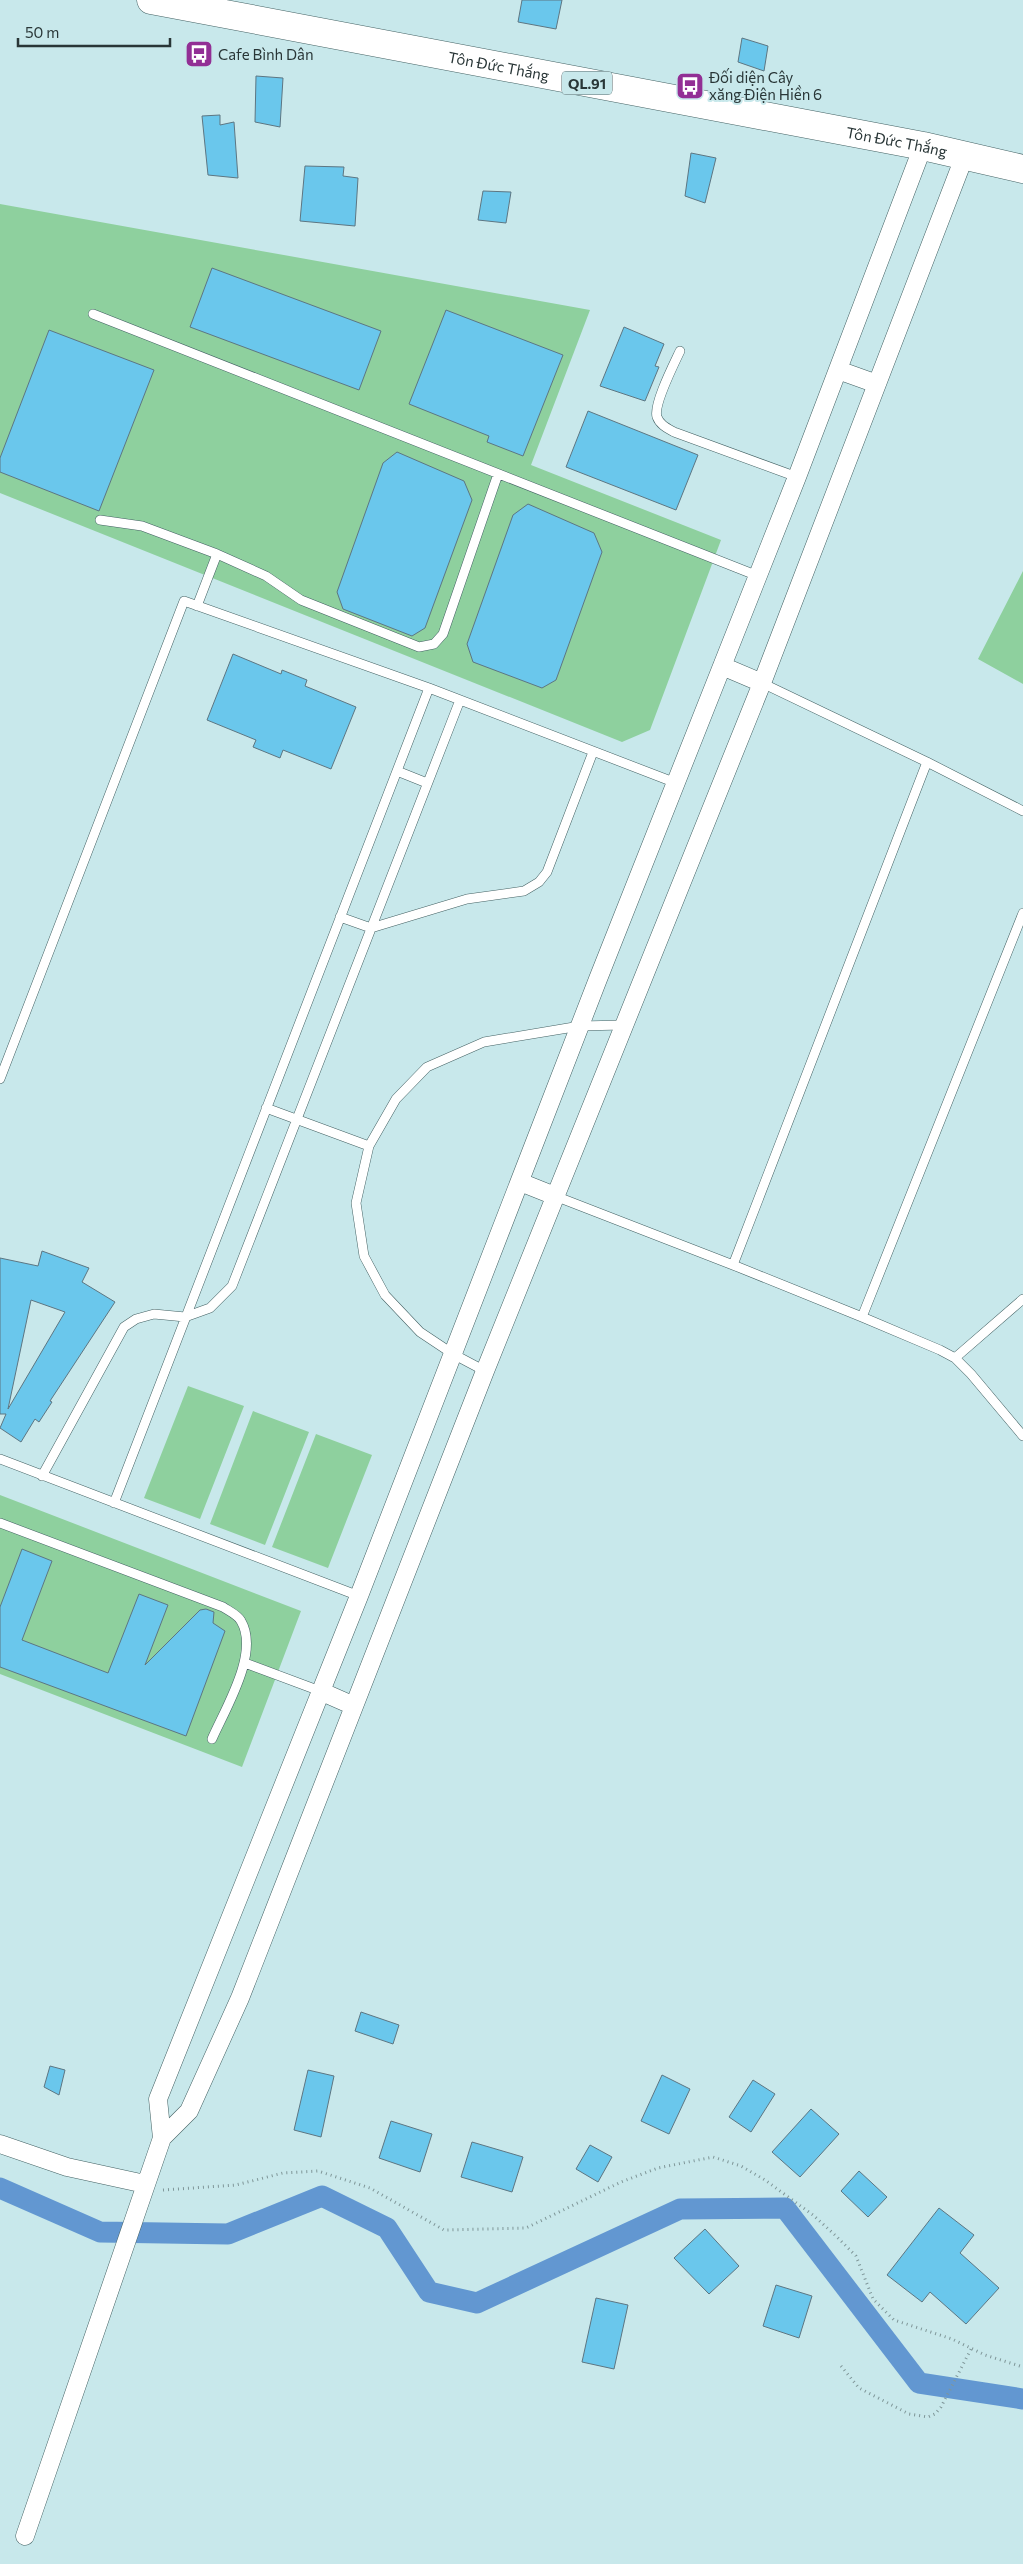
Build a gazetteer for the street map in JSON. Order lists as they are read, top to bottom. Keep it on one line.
{"streets":{"highway":["Tôn Đức Thắng","QL.91"]},"places":{"bus stop":["Cafe Bình Dân","Đối diện Cây xăng Điện Hiền 6"]},"scale_bar":"50 m"}
